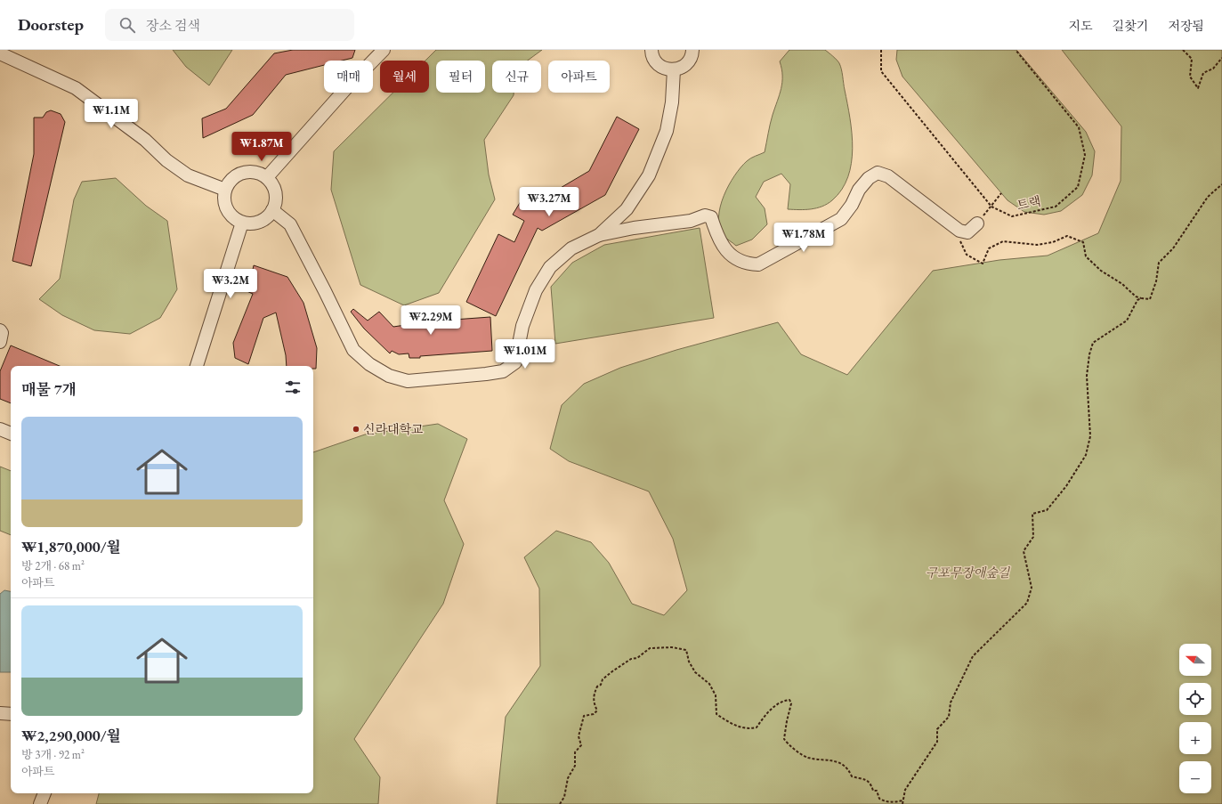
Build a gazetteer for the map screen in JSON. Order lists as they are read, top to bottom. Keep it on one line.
{"streets":{"path":["트랙"]},"parks":["구포무장애숲길"],"places":["신라대학교"],"north":"left","page":{"header":"Doorstep","search":"장소 검색","nav":["지도","길찾기","저장됨"],"chip":["매매","월세","필터","신규","아파트"],"price":["₩1.1M","₩1.87M","₩3.27M","₩1.78M","₩3.2M","₩2.29M","₩1.01M"],"heading":"매물 7개","list":[{"name":"₩1,870,000/월","note":"방 2개 · 68 m² · 아파트"},{"name":"₩2,290,000/월","note":"방 3개 · 92 m² · 아파트"}],"map_buttons":["+","−"]}}
